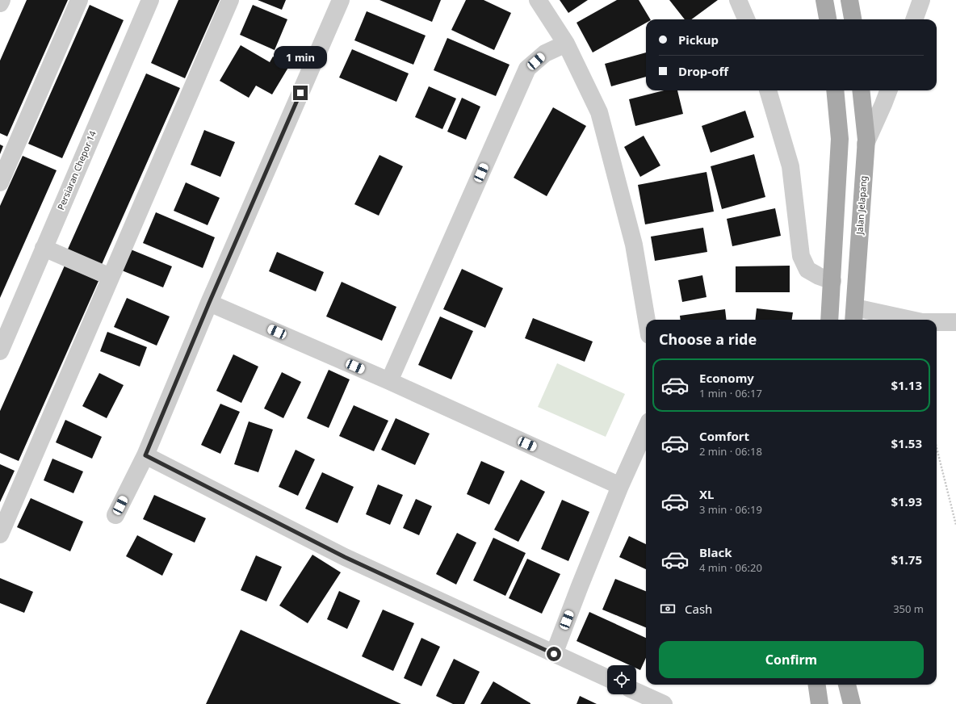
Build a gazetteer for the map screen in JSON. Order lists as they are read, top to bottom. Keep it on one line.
{"streets":{"main road":["Jalan Jelapang"],"street":["Persiaran Chepor 14"]},"page":{"banner":["Pickup","Drop-off"],"bubble":"1 min","heading":"Choose a ride","list":[{"name":"Economy","note":"1 min · 06:17","value":"$1.13"},{"name":"Comfort","note":"2 min · 06:18","value":"$1.53"},{"name":"XL","note":"3 min · 06:19","value":"$1.93"},{"name":"Black","note":"4 min · 06:20","value":"$1.75"}],"pay":["Cash","350 m"],"buttons":"Confirm"}}
